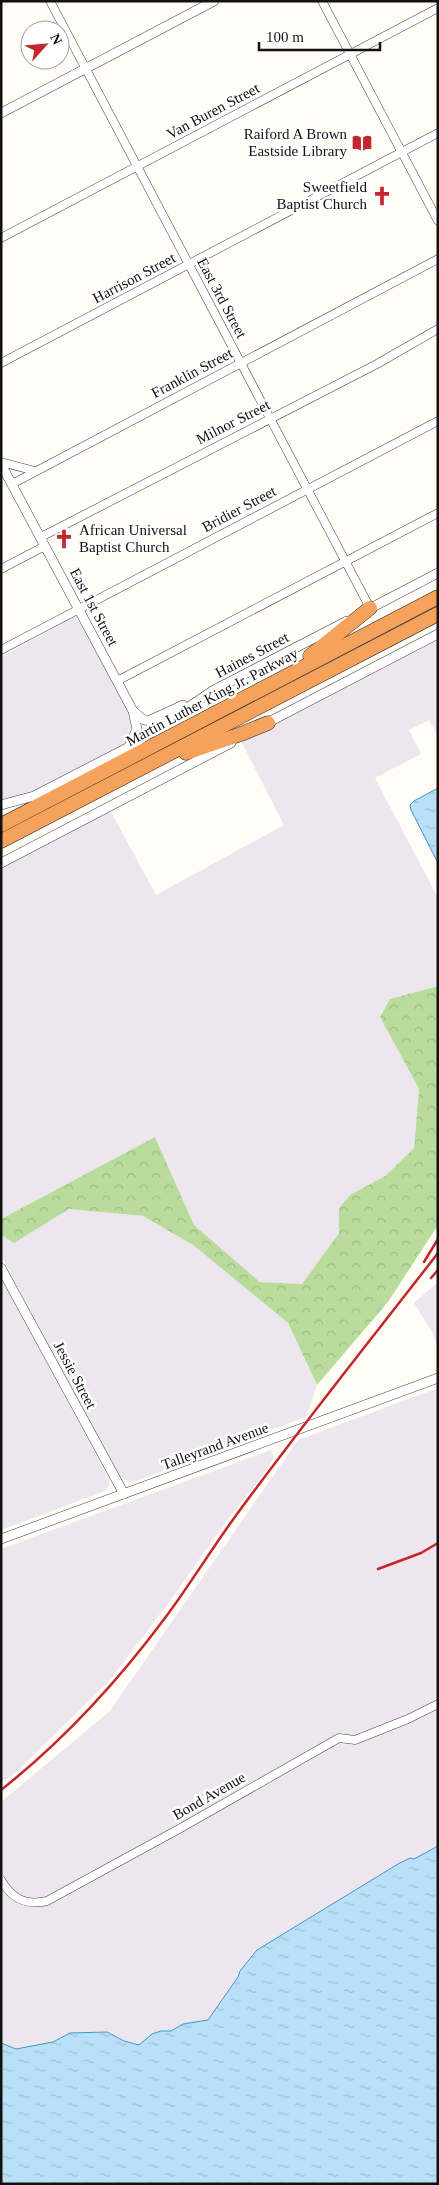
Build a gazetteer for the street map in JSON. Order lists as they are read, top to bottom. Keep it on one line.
{"streets":{"highway":["Martin Luther King Jr. Parkway"],"street":["Van Buren Street","Harrison Street","East 3rd Street","Franklin Street","Milnor Street","Bridier Street","East 1st Street","Haines Street","Jessie Street","Talleyrand Avenue","Bond Avenue"]},"crossings":[["Van Buren Street","East 3rd Street"],["Harrison Street","East 3rd Street"],["East 3rd Street","Franklin Street"],["East 3rd Street","Milnor Street"],["East 3rd Street","Bridier Street"],["East 3rd Street","Haines Street"],["Franklin Street","East 1st Street"],["Milnor Street","East 1st Street"],["Bridier Street","East 1st Street"],["East 1st Street","Haines Street"],["Jessie Street","Talleyrand Avenue"]],"places":{"library":["Raiford A Brown Eastside Library"],"church":["Sweetfield Baptist Church","African Universal Baptist Church"]},"scale_bar":"100 m","north":"top right"}
